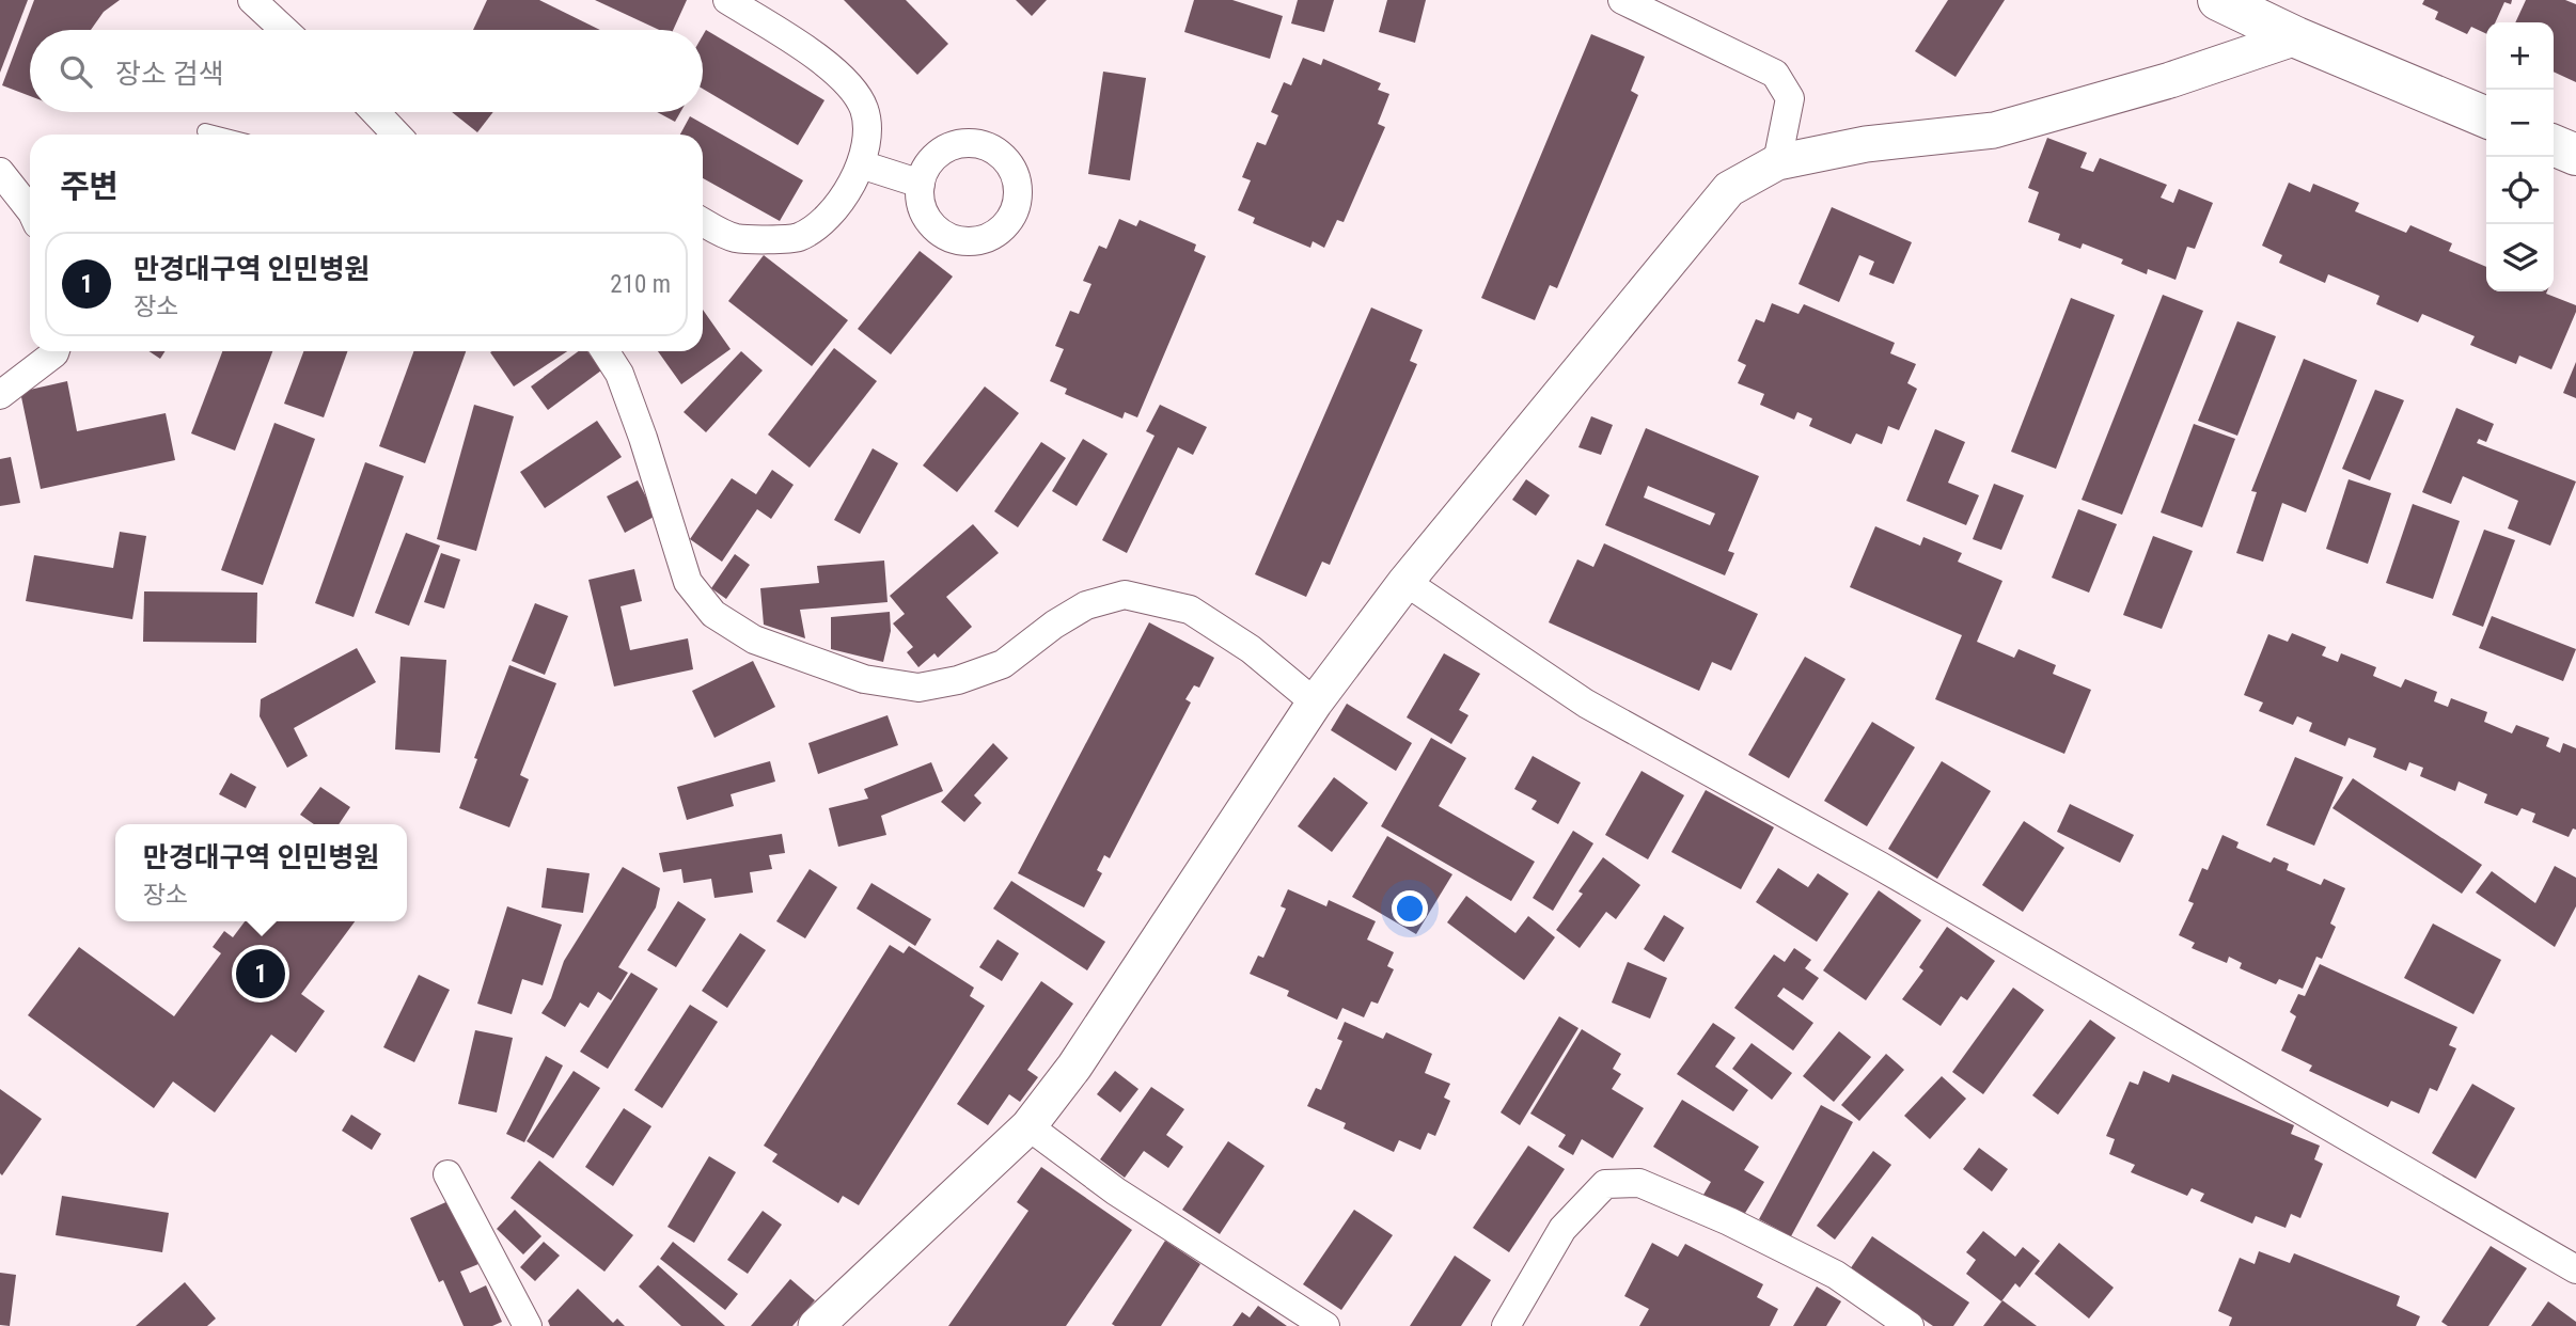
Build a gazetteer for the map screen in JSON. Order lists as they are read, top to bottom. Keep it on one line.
{"page":{"map_buttons":["+","−"],"search":"장소 검색","heading":"주변","list":[{"mark":"1","name":"만경대구역 인민병원","note":"장소","value":"210 m"}],"popup":["만경대구역 인민병원","장소"],"pins":"1"}}
